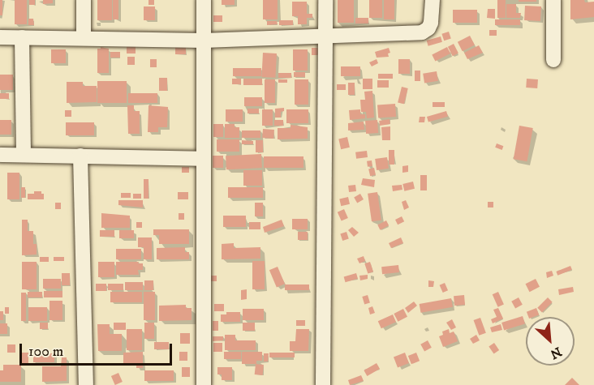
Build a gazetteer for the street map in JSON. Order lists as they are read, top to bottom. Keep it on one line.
{"scale_bar":"100 m","north":"bottom right"}
